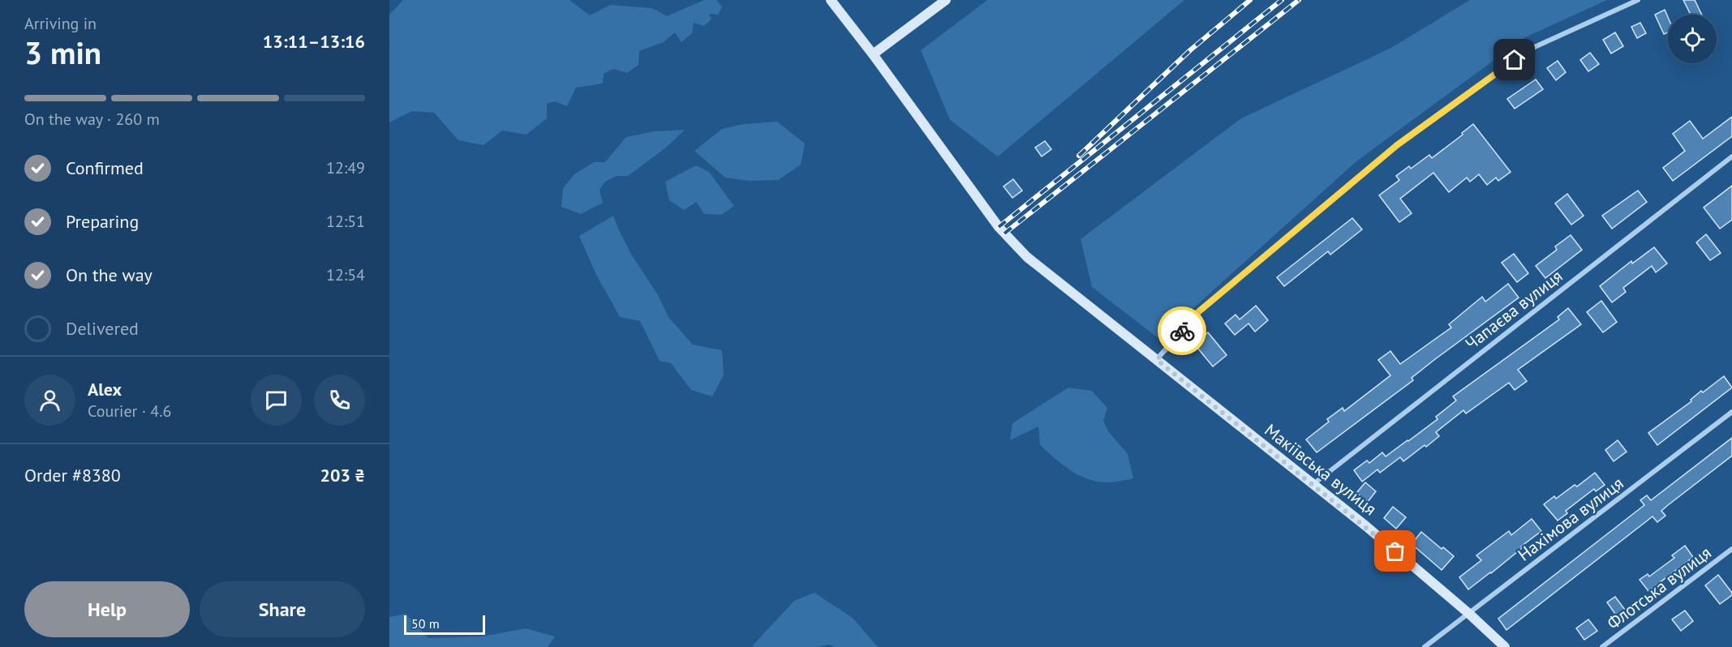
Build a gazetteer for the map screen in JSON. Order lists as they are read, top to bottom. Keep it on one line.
{"streets":{"main road":["Макіївська вулиця"],"street":["Чапаєва вулиця","Нахімова вулиця","Флотська вулиця"]},"crossings":[["Чапаєва вулиця","Макіївська вулиця"],["Макіївська вулиця","Нахімова вулиця"]],"scale_bar":"50 m","page":{"heading":["3 min","Arriving in","13:11–13:16"],"panel":["Alex","Courier · 4.6","Order #8380","203 ₴"],"bar":"On the way · 260 m","list":[["Confirmed","12:49"],["Preparing","12:51"],["On the way","12:54"],"Delivered"],"buttons":["Help","Share"],"scale":"50 m"}}
